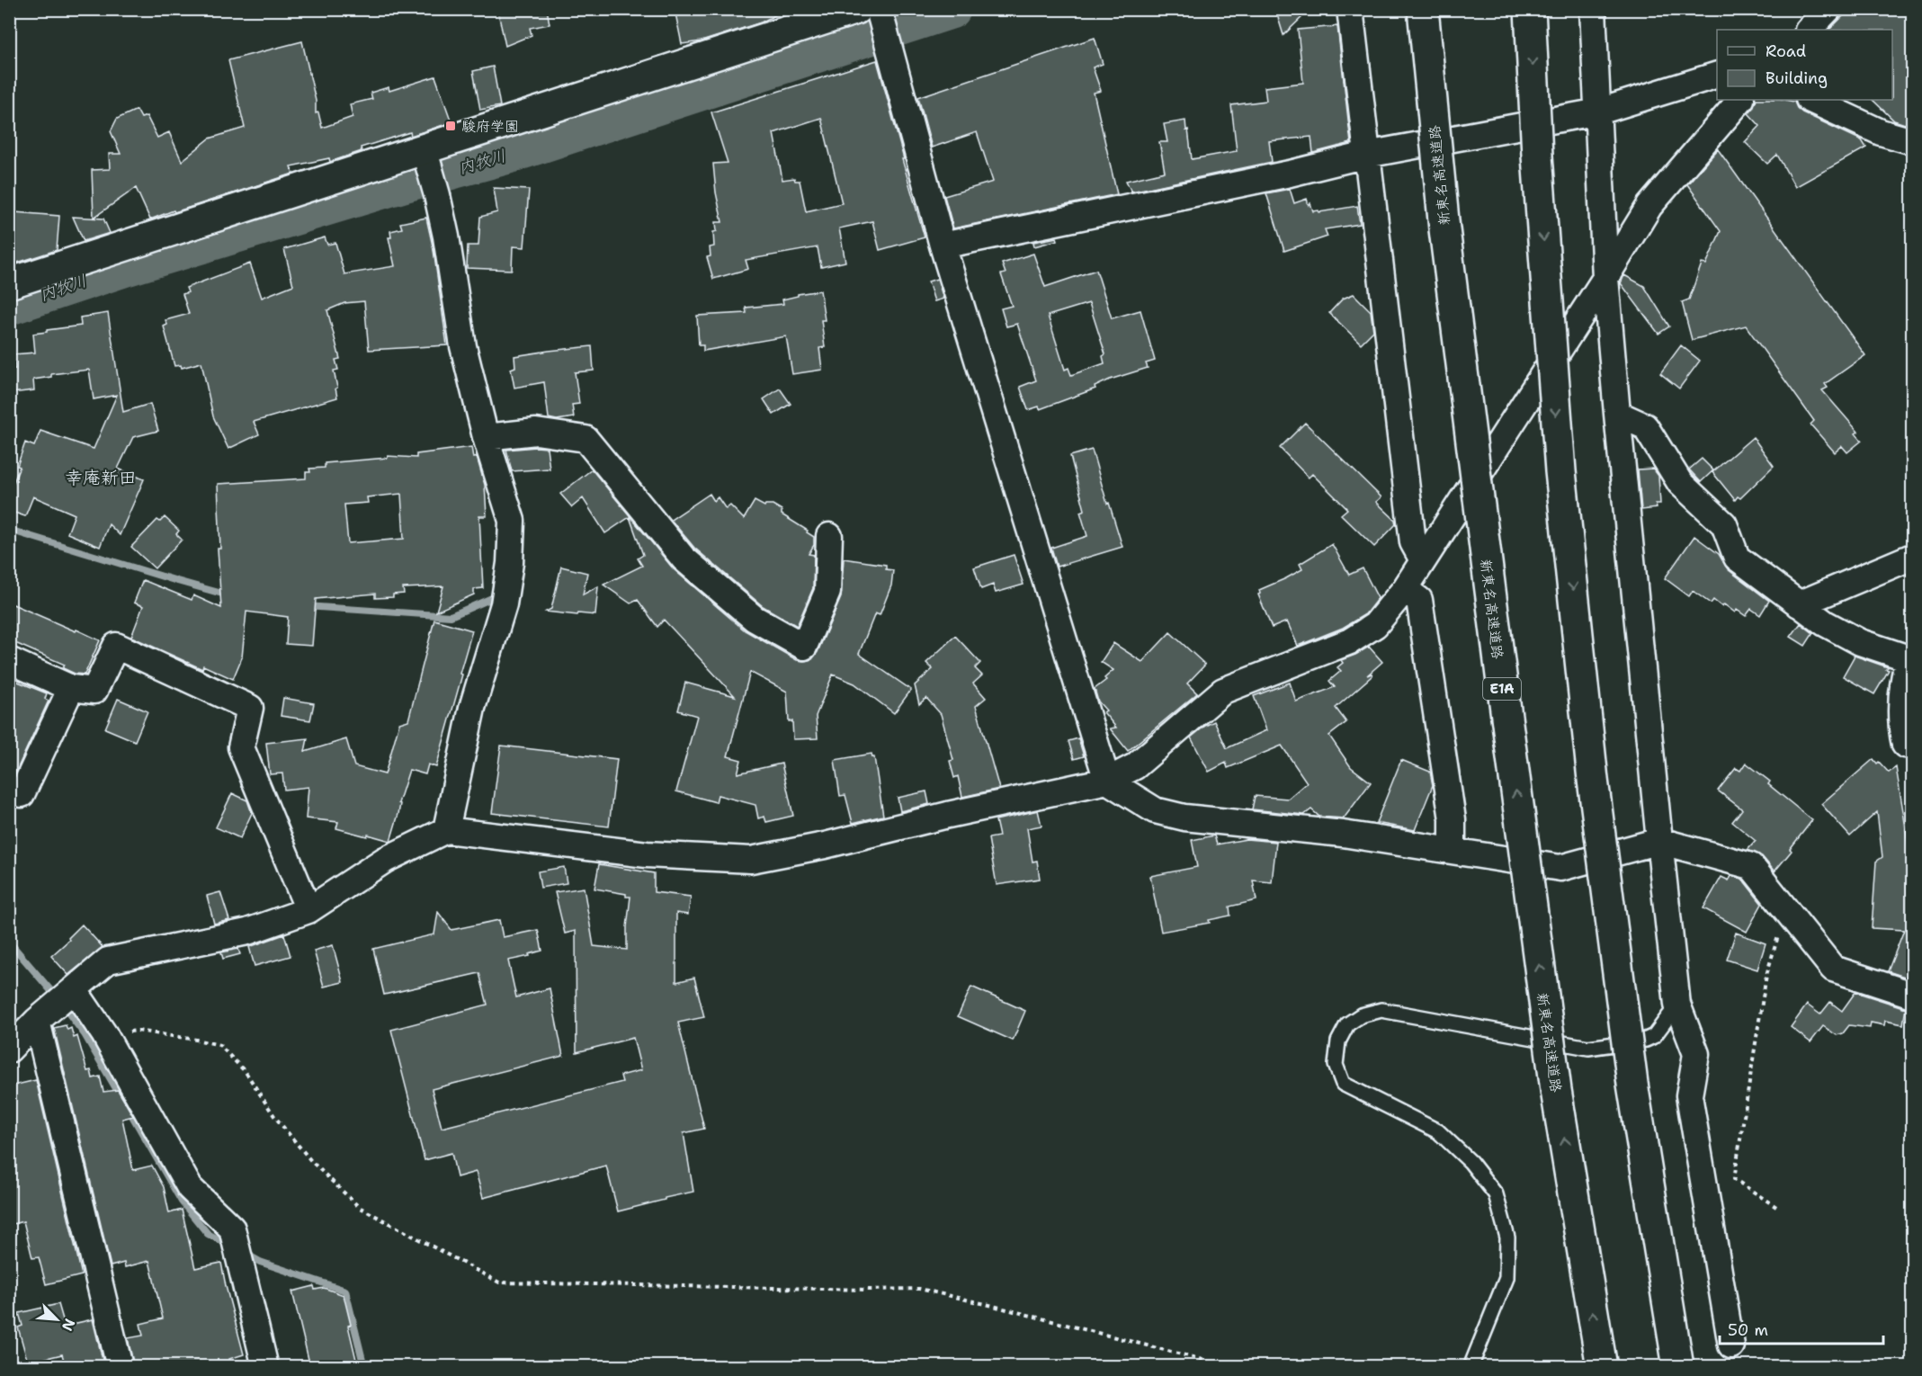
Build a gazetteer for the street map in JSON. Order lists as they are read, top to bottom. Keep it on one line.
{"streets":{"main road":["新東名高速道路","E1A"]},"districts":["幸庵新田"],"water":["内牧川"],"places":{"transit":["駿府学園"]},"legend":["Road","Building"],"scale_bar":"50 m","north":"bottom right"}
